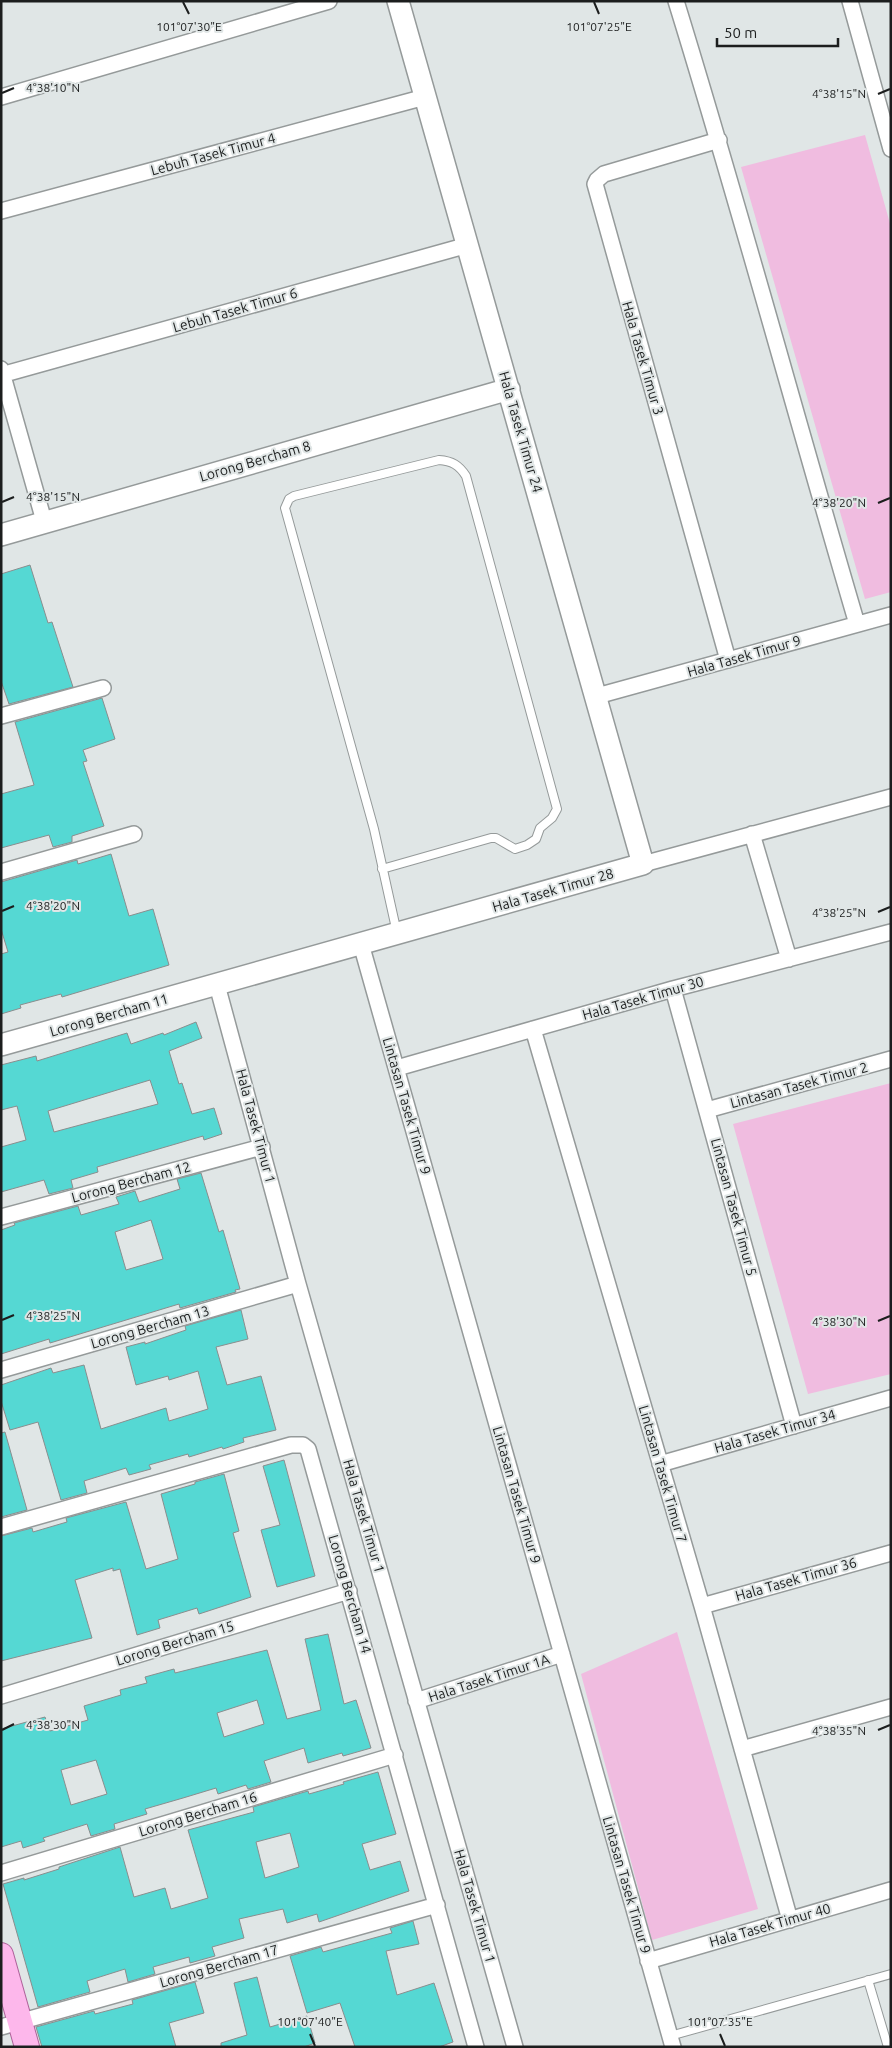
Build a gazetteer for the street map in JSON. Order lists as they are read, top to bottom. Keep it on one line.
{"streets":{"street":["Lebuh Tasek Timur 4","Lebuh Tasek Timur 6","Hala Tasek Timur 3","Hala Tasek Timur 24","Lorong Bercham 8","Hala Tasek Timur 9","Hala Tasek Timur 28","Hala Tasek Timur 30","Lorong Bercham 11","Lintasan Tasek Timur 2","Lintasan Tasek Timur 9","Hala Tasek Timur 1","Lorong Bercham 12","Lintasan Tasek Timur 5","Lorong Bercham 13","Hala Tasek Timur 34","Lintasan Tasek Timur 7","Hala Tasek Timur 36","Lorong Bercham 14","Lorong Bercham 15","Hala Tasek Timur 1A","Lorong Bercham 16","Hala Tasek Timur 40","Lorong Bercham 17"]},"crossings":[["Lebuh Tasek Timur 4","Hala Tasek Timur 24"],["Lebuh Tasek Timur 6","Hala Tasek Timur 24"],["Hala Tasek Timur 3","Hala Tasek Timur 9"],["Hala Tasek Timur 24","Lorong Bercham 8"],["Hala Tasek Timur 24","Hala Tasek Timur 9"],["Hala Tasek Timur 24","Hala Tasek Timur 28"],["Hala Tasek Timur 28","Lorong Bercham 11"],["Hala Tasek Timur 28","Lintasan Tasek Timur 9"],["Hala Tasek Timur 28","Hala Tasek Timur 1"],["Hala Tasek Timur 30","Lintasan Tasek Timur 9"],["Hala Tasek Timur 30","Lintasan Tasek Timur 5"],["Hala Tasek Timur 30","Lintasan Tasek Timur 7"],["Lorong Bercham 11","Hala Tasek Timur 1"],["Lintasan Tasek Timur 2","Lintasan Tasek Timur 5"],["Lintasan Tasek Timur 9","Hala Tasek Timur 1A"],["Lintasan Tasek Timur 9","Hala Tasek Timur 40"],["Hala Tasek Timur 1","Lorong Bercham 12"],["Hala Tasek Timur 1","Lorong Bercham 13"],["Hala Tasek Timur 1","Hala Tasek Timur 1A"],["Lintasan Tasek Timur 5","Hala Tasek Timur 34"],["Hala Tasek Timur 34","Lintasan Tasek Timur 7"],["Lintasan Tasek Timur 7","Hala Tasek Timur 36"],["Lintasan Tasek Timur 7","Hala Tasek Timur 40"],["Lorong Bercham 14","Lorong Bercham 15"],["Lorong Bercham 14","Lorong Bercham 16"],["Lorong Bercham 14","Lorong Bercham 17"]],"scale_bar":"50 m","coordinates":["101°07'30\"E","101°07'25\"E","4°38'10\"N","4°38'15\"N","4°38'20\"N","4°38'25\"N","4°38'30\"N","4°38'35\"N","101°07'40\"E","101°07'35\"E"]}
